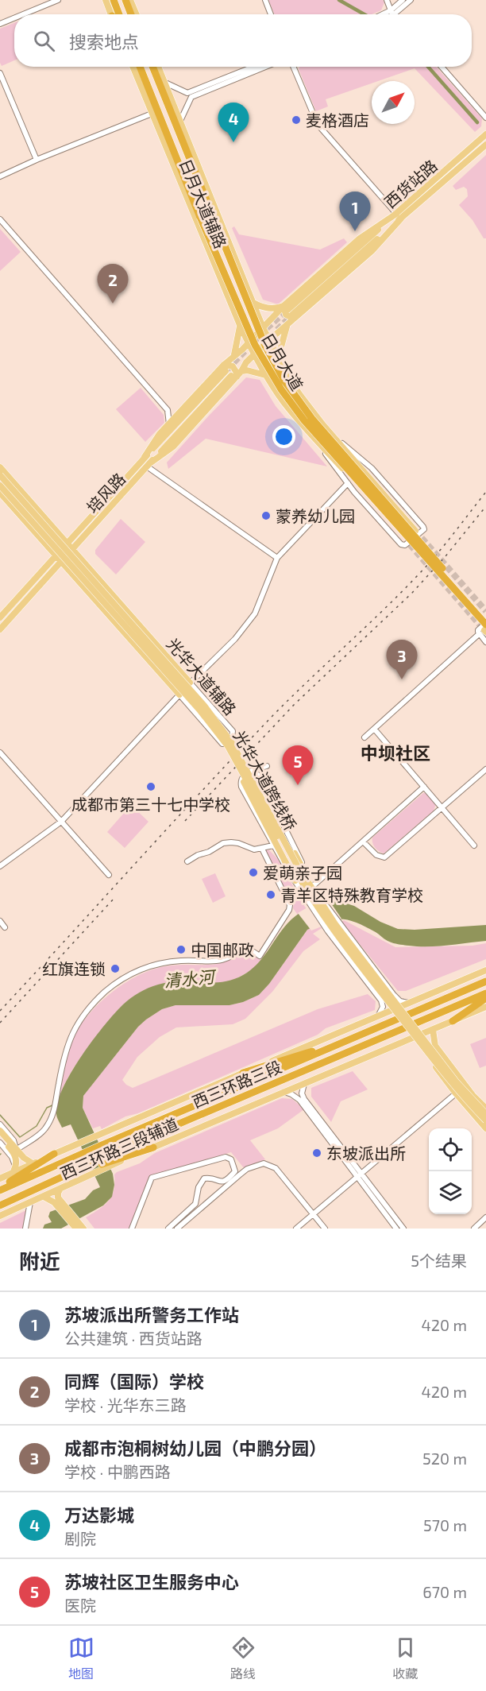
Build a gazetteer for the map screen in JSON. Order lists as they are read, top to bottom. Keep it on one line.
{"streets":{"highway":["日月大道","西三环路三段"],"main road":["西货站路","日月大道辅路","培风路","光华大道辅路","光华大道跨线桥","西三环路三段辅道"]},"crossings":[["培风路","光华大道辅路"],["西三环路三段","西三环路三段辅道"]],"districts":["中坝社区"],"water":["清水河"],"places":["麦格酒店","蒙养幼儿园","成都市第三十七中学校","爱萌亲子园","青羊区特殊教育学校","中国邮政","红旗连锁","东坡派出所"],"north":"top right","page":{"search":"搜索地点","pins":["4","1","2","3","5"],"heading":["附近","5个结果"],"list":[{"mark":"1","name":"苏坡派出所警务工作站","note":"公共建筑 · 西货站路","value":"420 m"},{"mark":"2","name":"同辉（国际）学校","note":"学校 · 光华东三路","value":"420 m"},{"mark":"3","name":"成都市泡桐树幼儿园（中鹏分园）","note":"学校 · 中鹏西路","value":"520 m"},{"mark":"4","name":"万达影城","note":"剧院","value":"570 m"},{"mark":"5","name":"苏坡社区卫生服务中心","note":"医院","value":"670 m"}],"nav":["地图","路线","收藏"]}}
